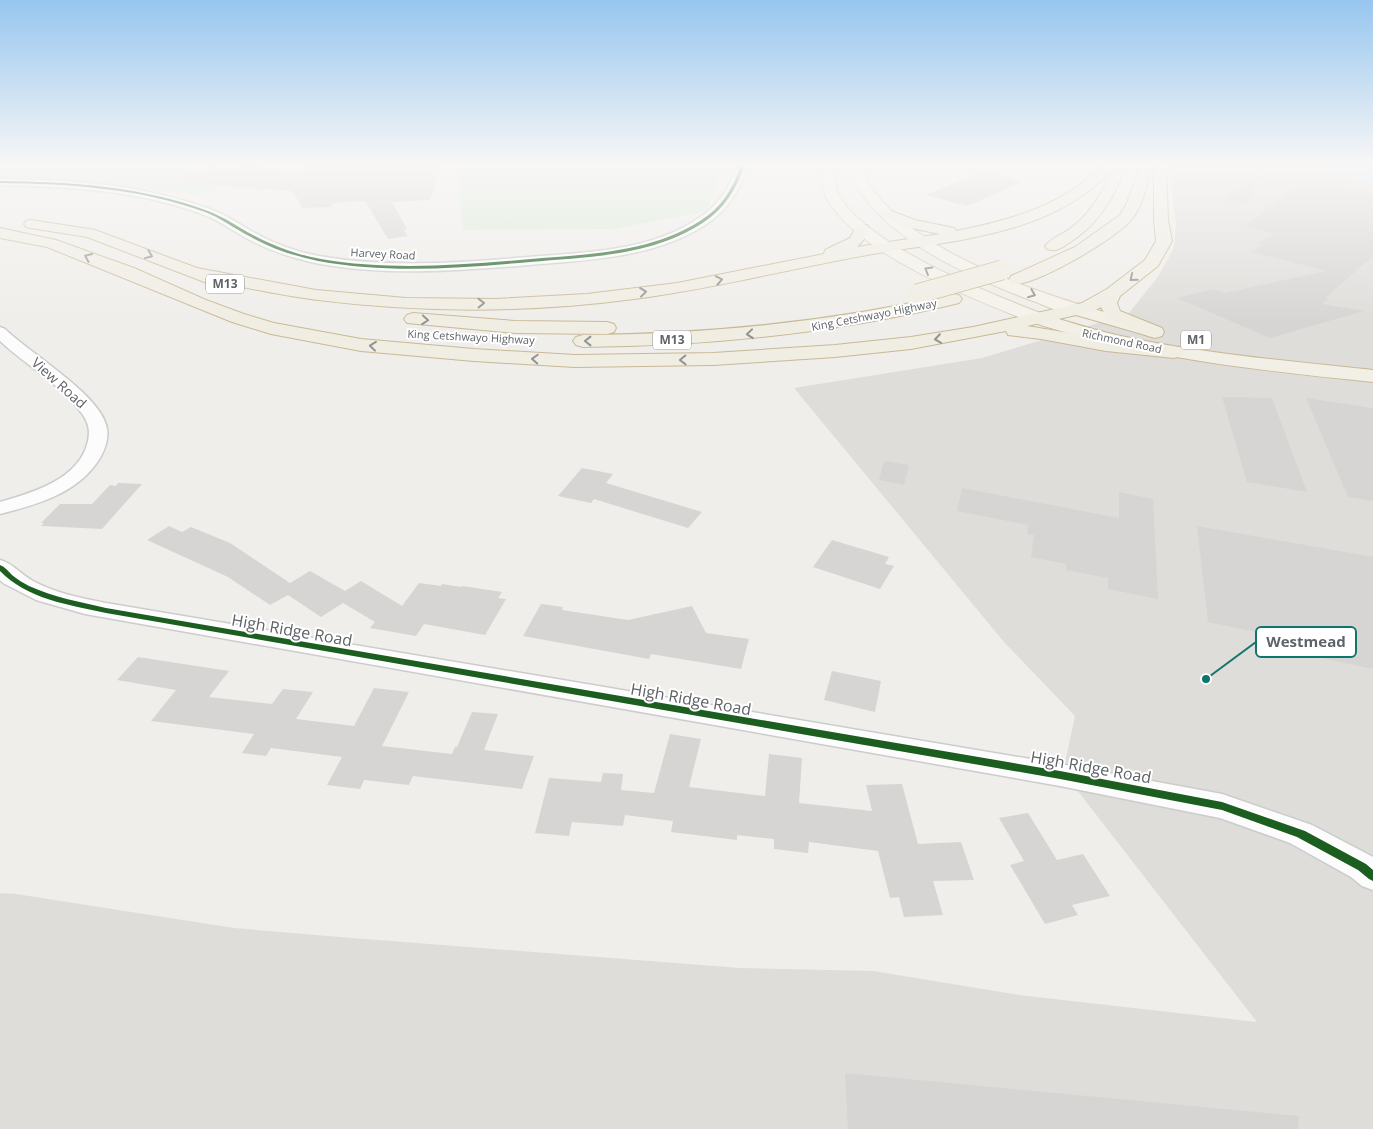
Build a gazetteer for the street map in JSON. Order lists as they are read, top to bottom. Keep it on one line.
{"streets":{"highway":["M13","King Cetshwayo Highway","M1","Richmond Road"],"street":["Harvey Road","View Road","High Ridge Road"]},"crossings":[["M13","King Cetshwayo Highway"]],"places":["Westmead"]}
